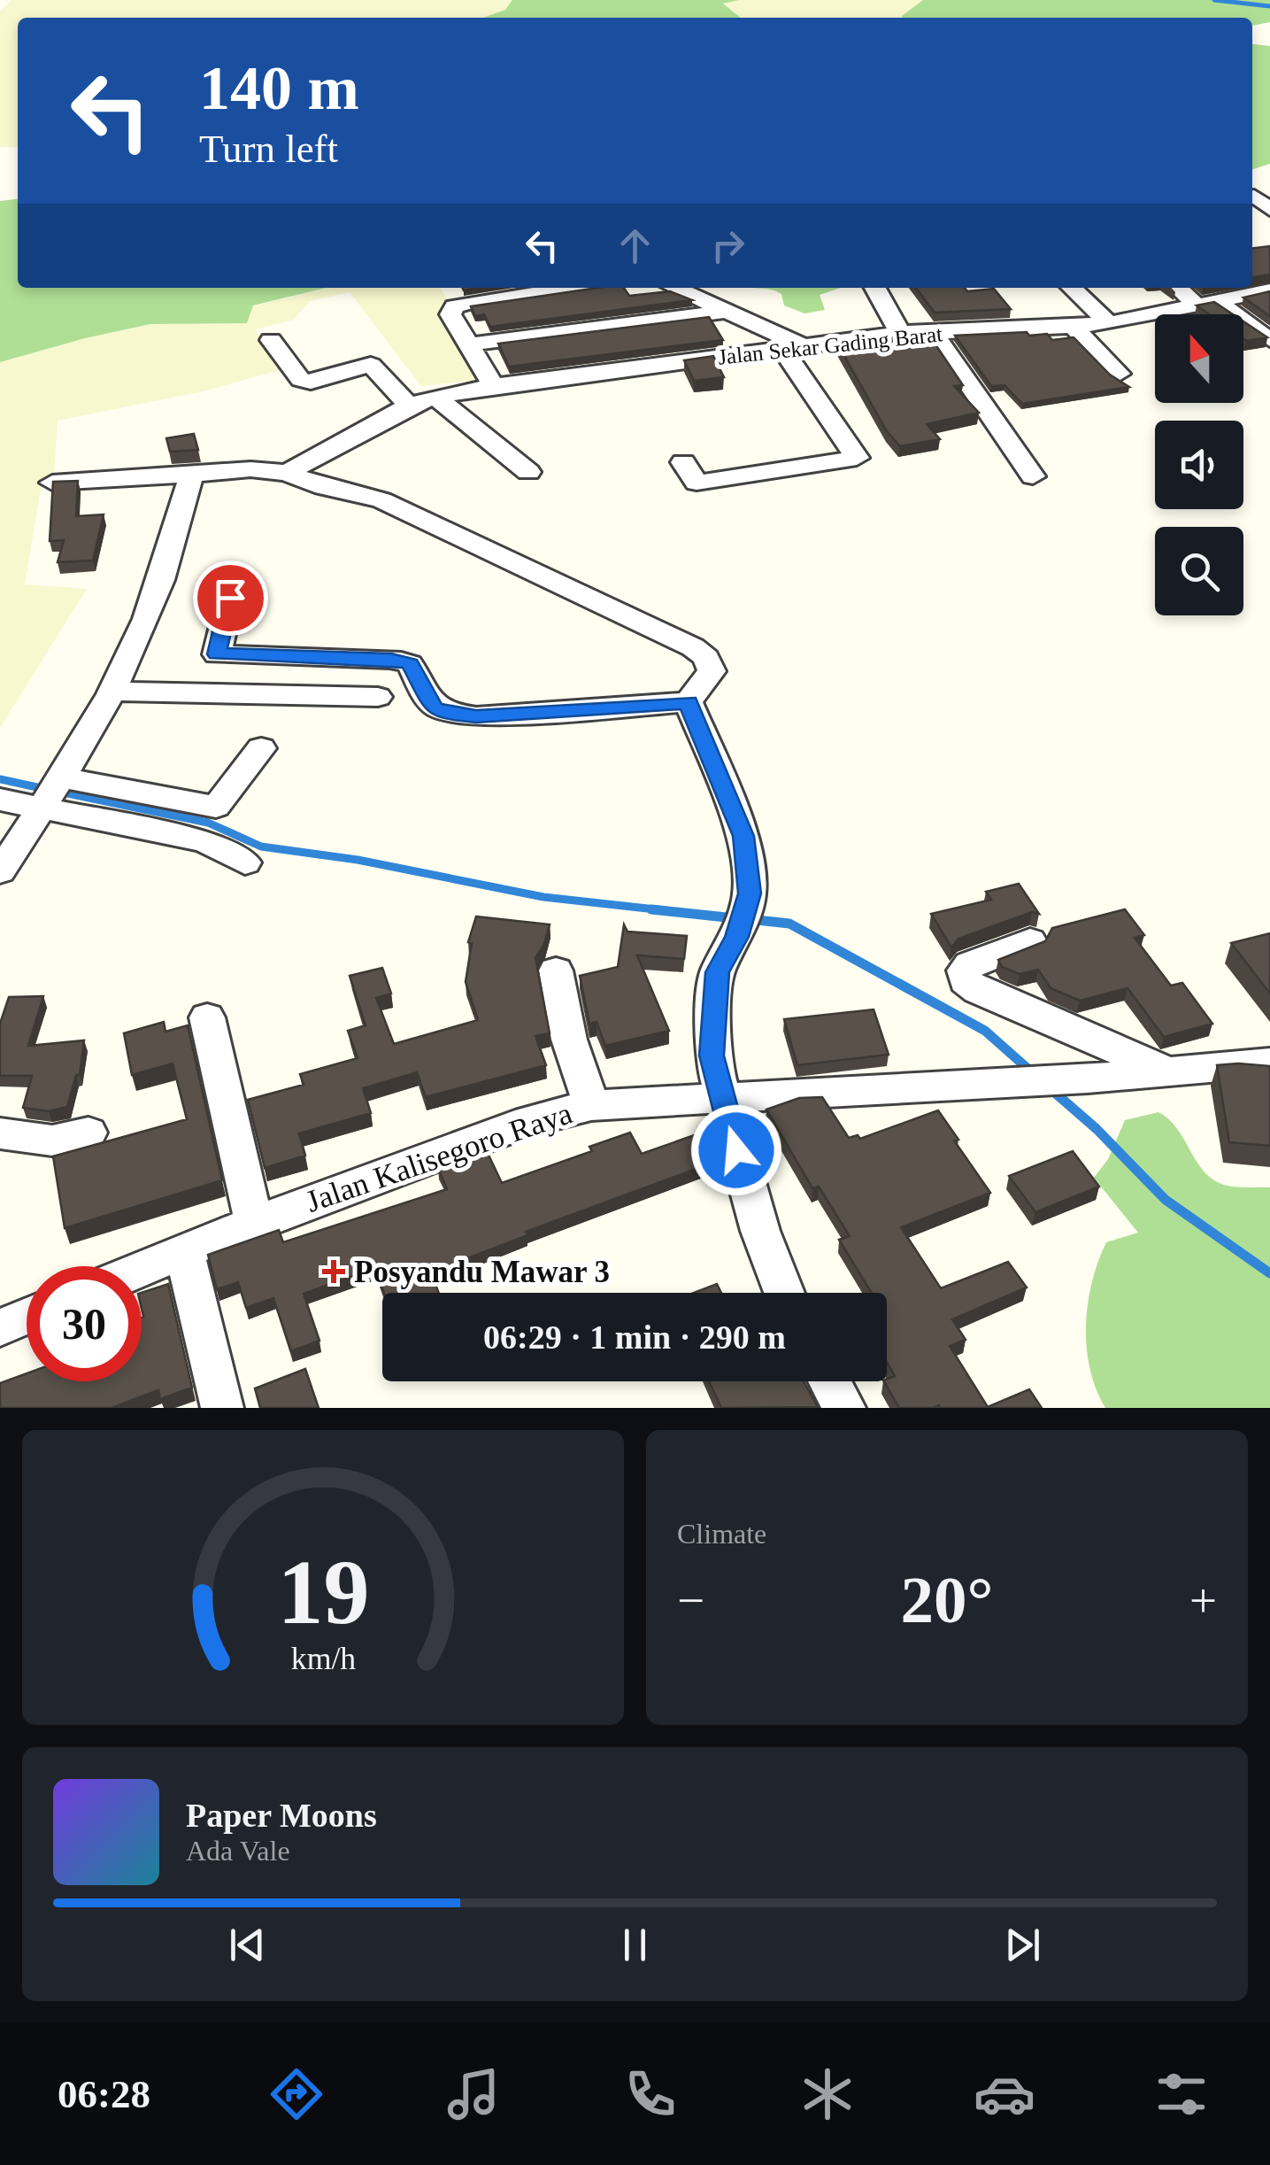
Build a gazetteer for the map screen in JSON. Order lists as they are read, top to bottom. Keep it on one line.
{"streets":{"street":["Jalan Sekar Gading Barat","Jalan Kalisegoro Raya"]},"places":{"health":["Posyandu Mawar 3"]},"north":"top","page":{"turn":["140 m","Turn left"],"limit":"30","trip":"06:29 · 1 min · 290 m","tile":"Climate","heat":["−","20°","+"],"song":["Paper Moons","Ada Vale"],"tabs":"06:28","gauge":["19","km/h"]}}
